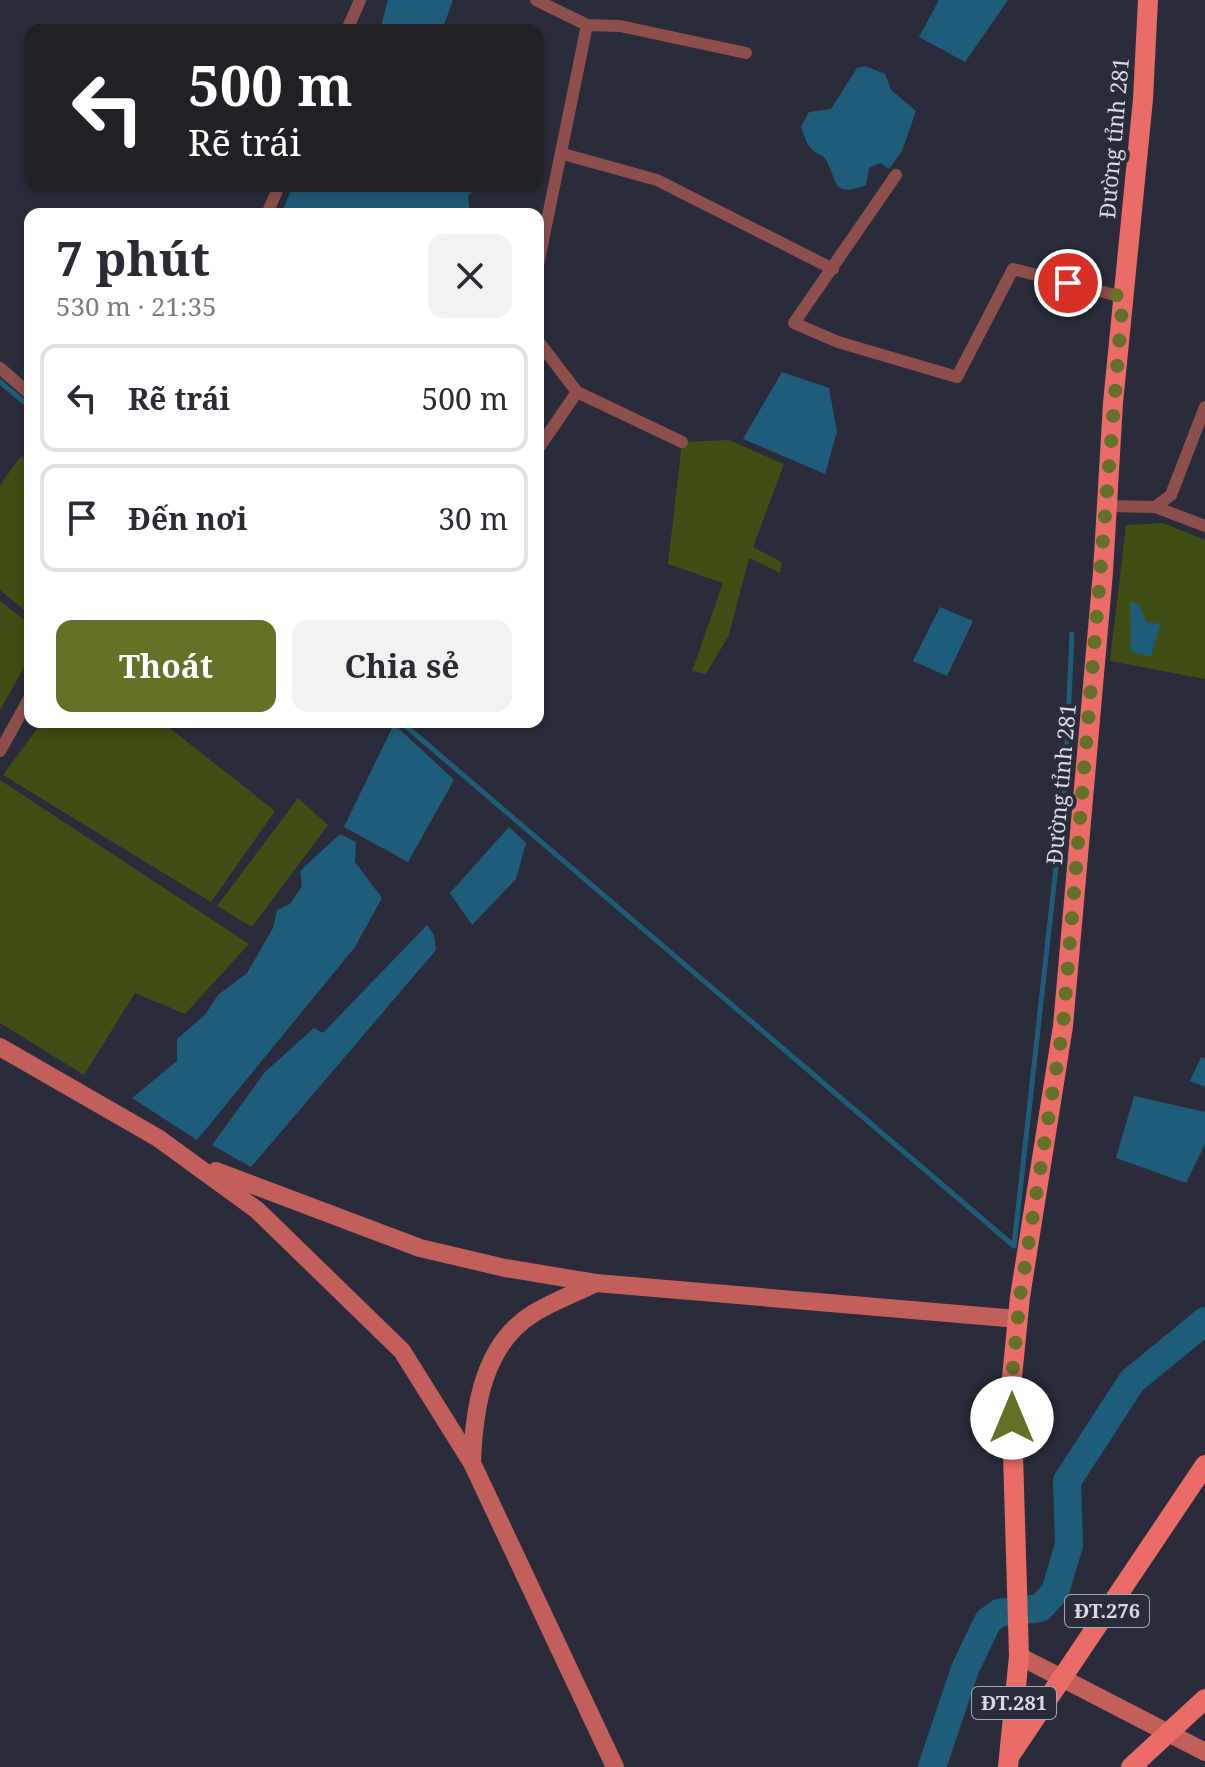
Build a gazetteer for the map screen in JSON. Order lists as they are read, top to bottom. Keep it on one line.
{"streets":{"main road":["Đường tỉnh 281","ĐT.276","ĐT.281"]},"crossings":[["Đường tỉnh 281","ĐT.281"],["ĐT.276","ĐT.281"]],"page":{"turn":["500 m","Rẽ trái"],"heading":["7 phút","530 m · 21:35"],"list":[{"name":"Rẽ trái","value":"500 m"},{"name":"Đến nơi","value":"30 m"}],"buttons":["Thoát","Chia sẻ"]}}
